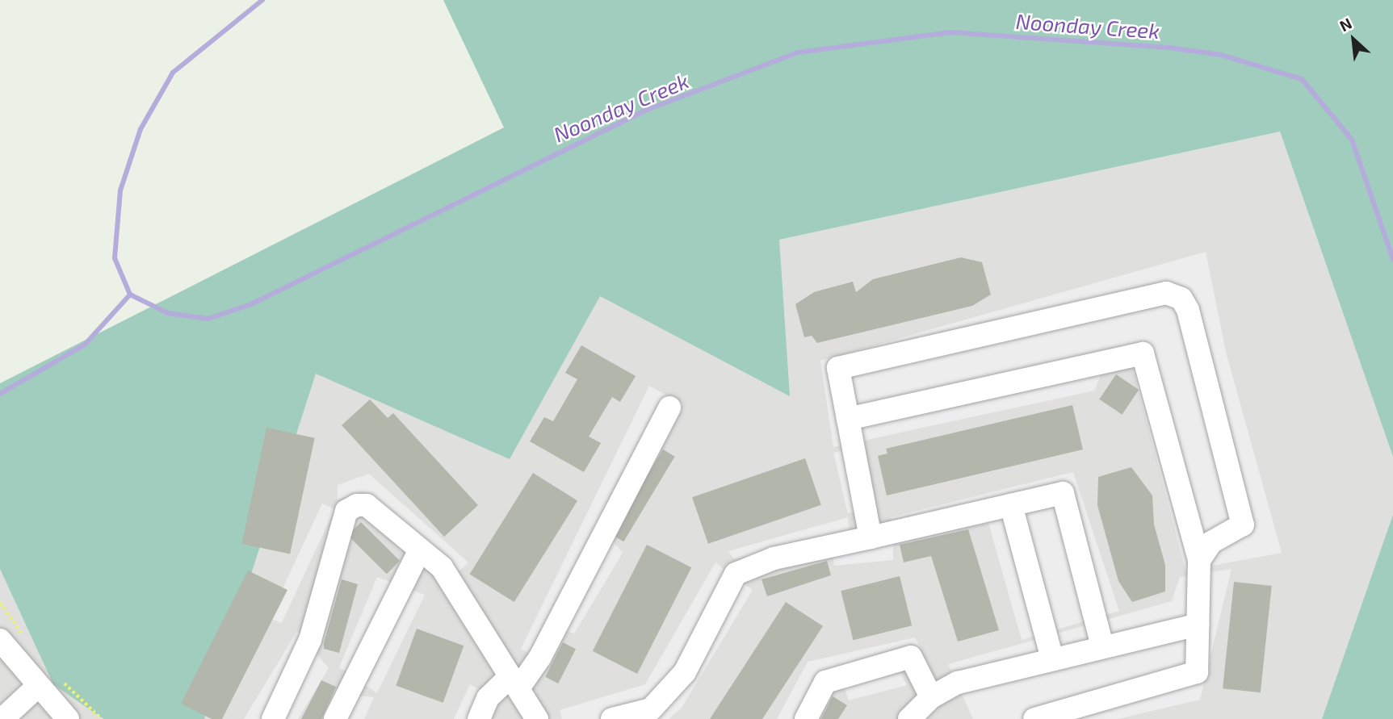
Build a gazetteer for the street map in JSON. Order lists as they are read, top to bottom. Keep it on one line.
{"water":["Noonday Creek"],"north":"top left"}
